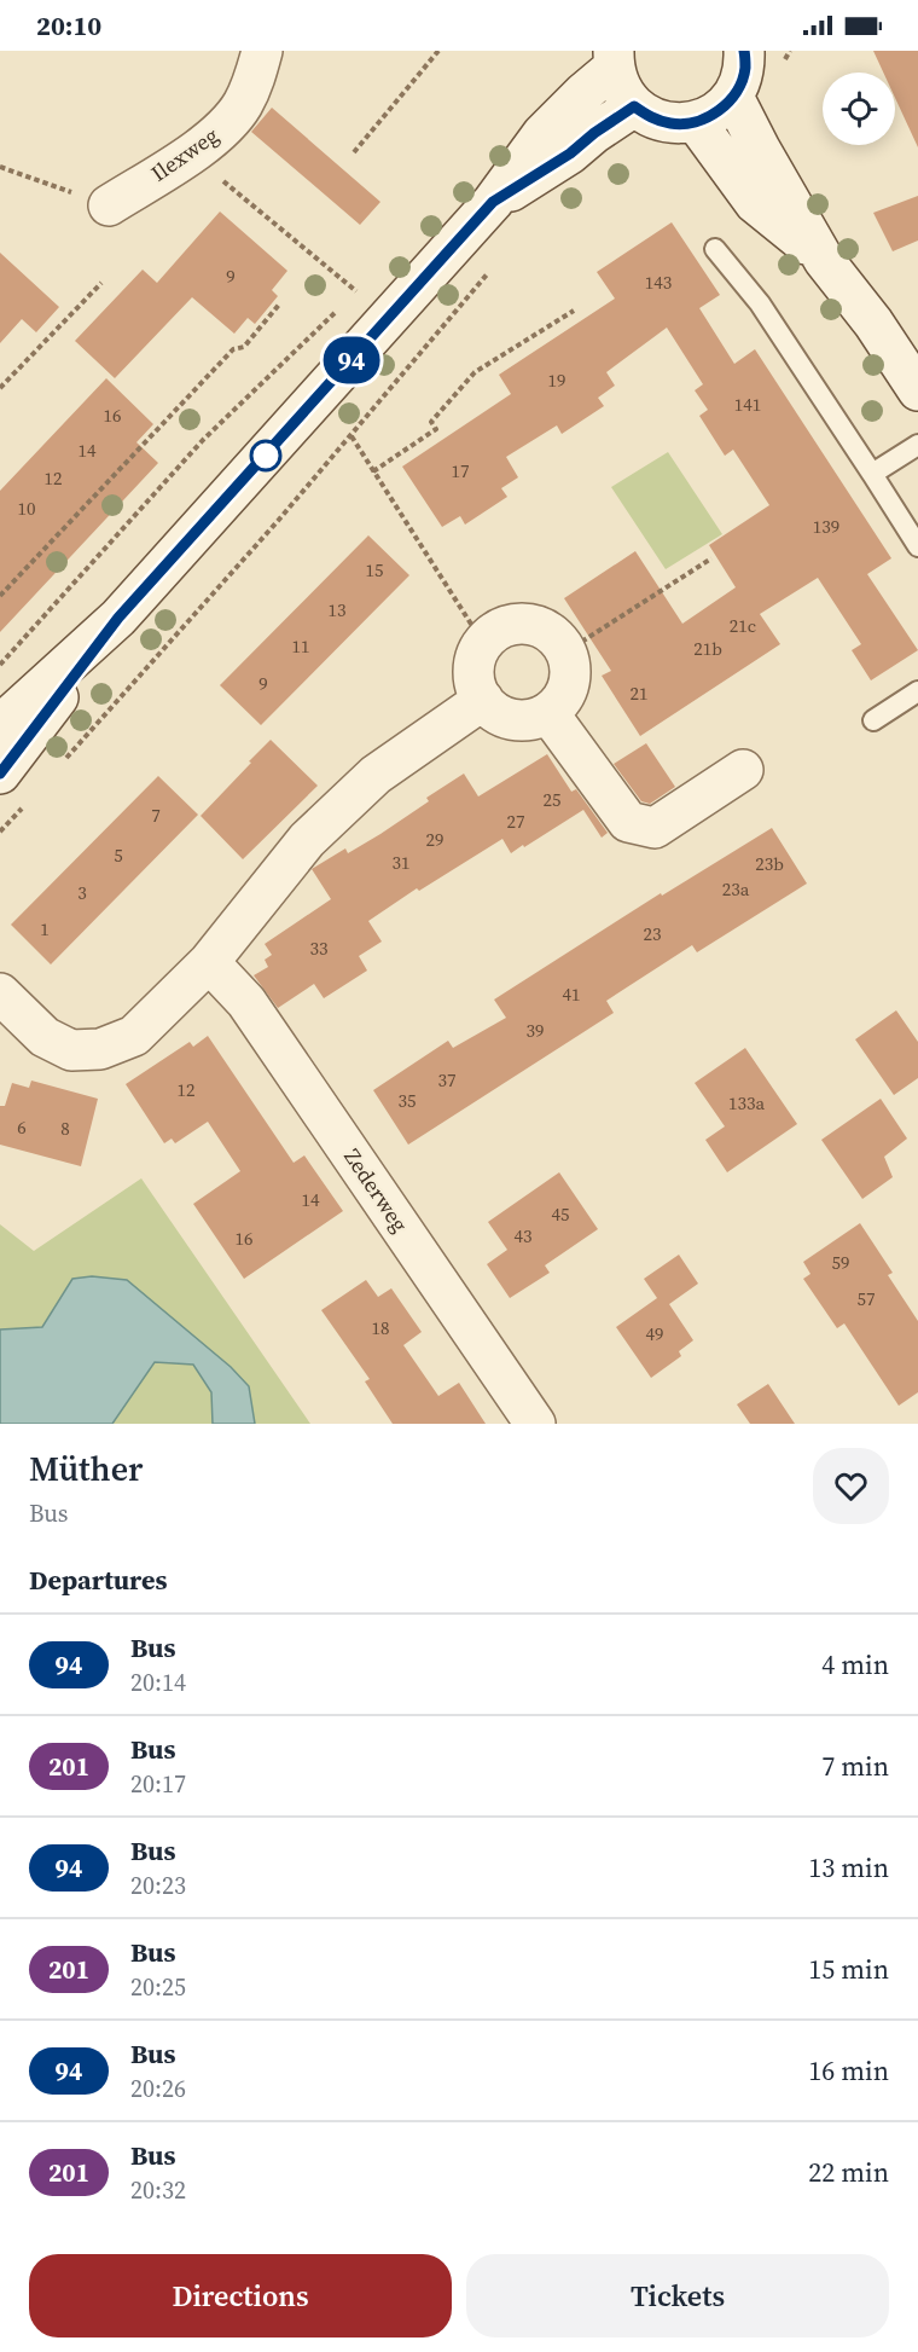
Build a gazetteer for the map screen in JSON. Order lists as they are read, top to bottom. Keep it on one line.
{"streets":{"street":["Ilexweg","Zederweg"]},"lines":["bus line 94"],"house_numbers":["9","143","19","141","16","14","17","12","10","139","15","13","21c","11","21b","9","21","25","7","27","29","5","31","23b","23a","3","1","23","33","41","39","37","12","35","133a","6","8","14","45","43","16","59","57","18","49"],"page":{"status":"20:10","on_map":"94","heading":[["Müther","Bus"],"Departures"],"list":[{"mark":"94","name":"Bus","note":"20:14","value":"4 min"},{"mark":"201","name":"Bus","note":"20:17","value":"7 min"},{"mark":"94","name":"Bus","note":"20:23","value":"13 min"},{"mark":"201","name":"Bus","note":"20:25","value":"15 min"},{"mark":"94","name":"Bus","note":"20:26","value":"16 min"},{"mark":"201","name":"Bus","note":"20:32","value":"22 min"}],"buttons":["Directions","Tickets"]}}
